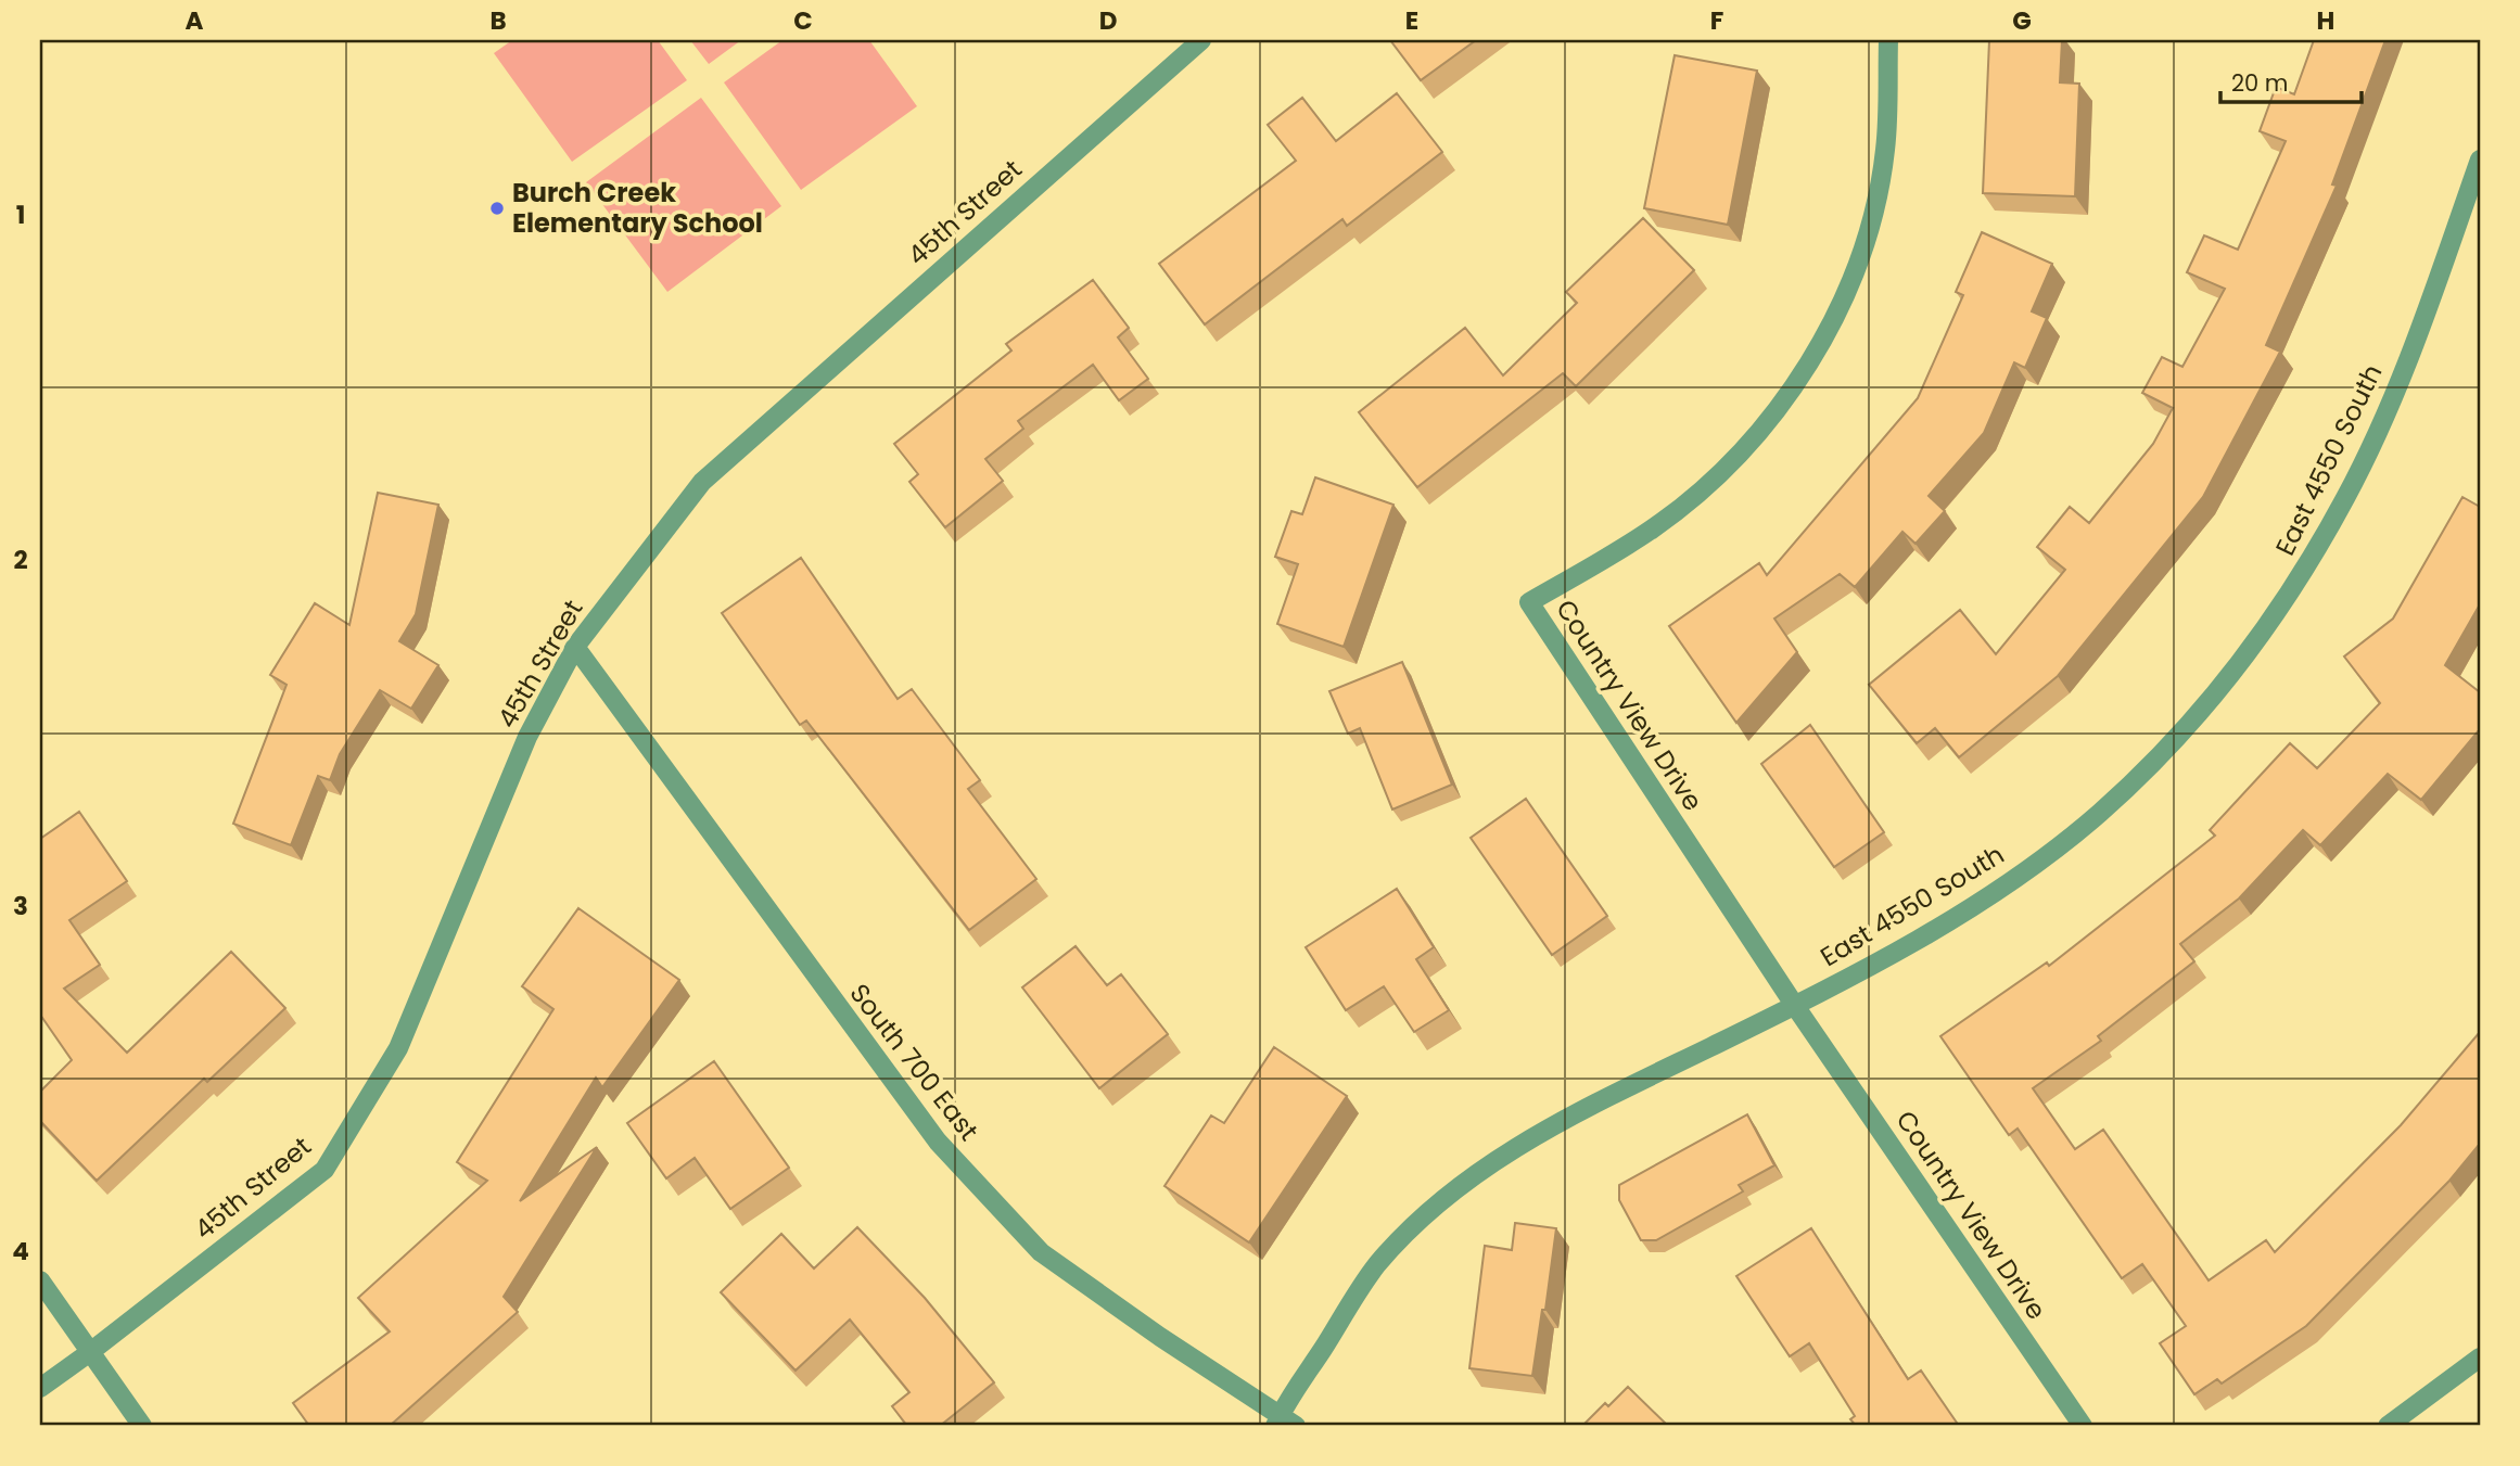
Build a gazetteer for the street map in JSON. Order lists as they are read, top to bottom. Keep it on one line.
{"streets":{"street":["45th Street","East 4550 South","Country View Drive","South 700 East"]},"crossings":[["45th Street","South 700 East"],["East 4550 South","Country View Drive"],["East 4550 South","South 700 East"]],"places":["Burch Creek Elementary School"],"scale_bar":"20 m","grid":{"columns":["A","B","C","D","E","F","G","H"],"rows":["1","2","3","4"]}}
